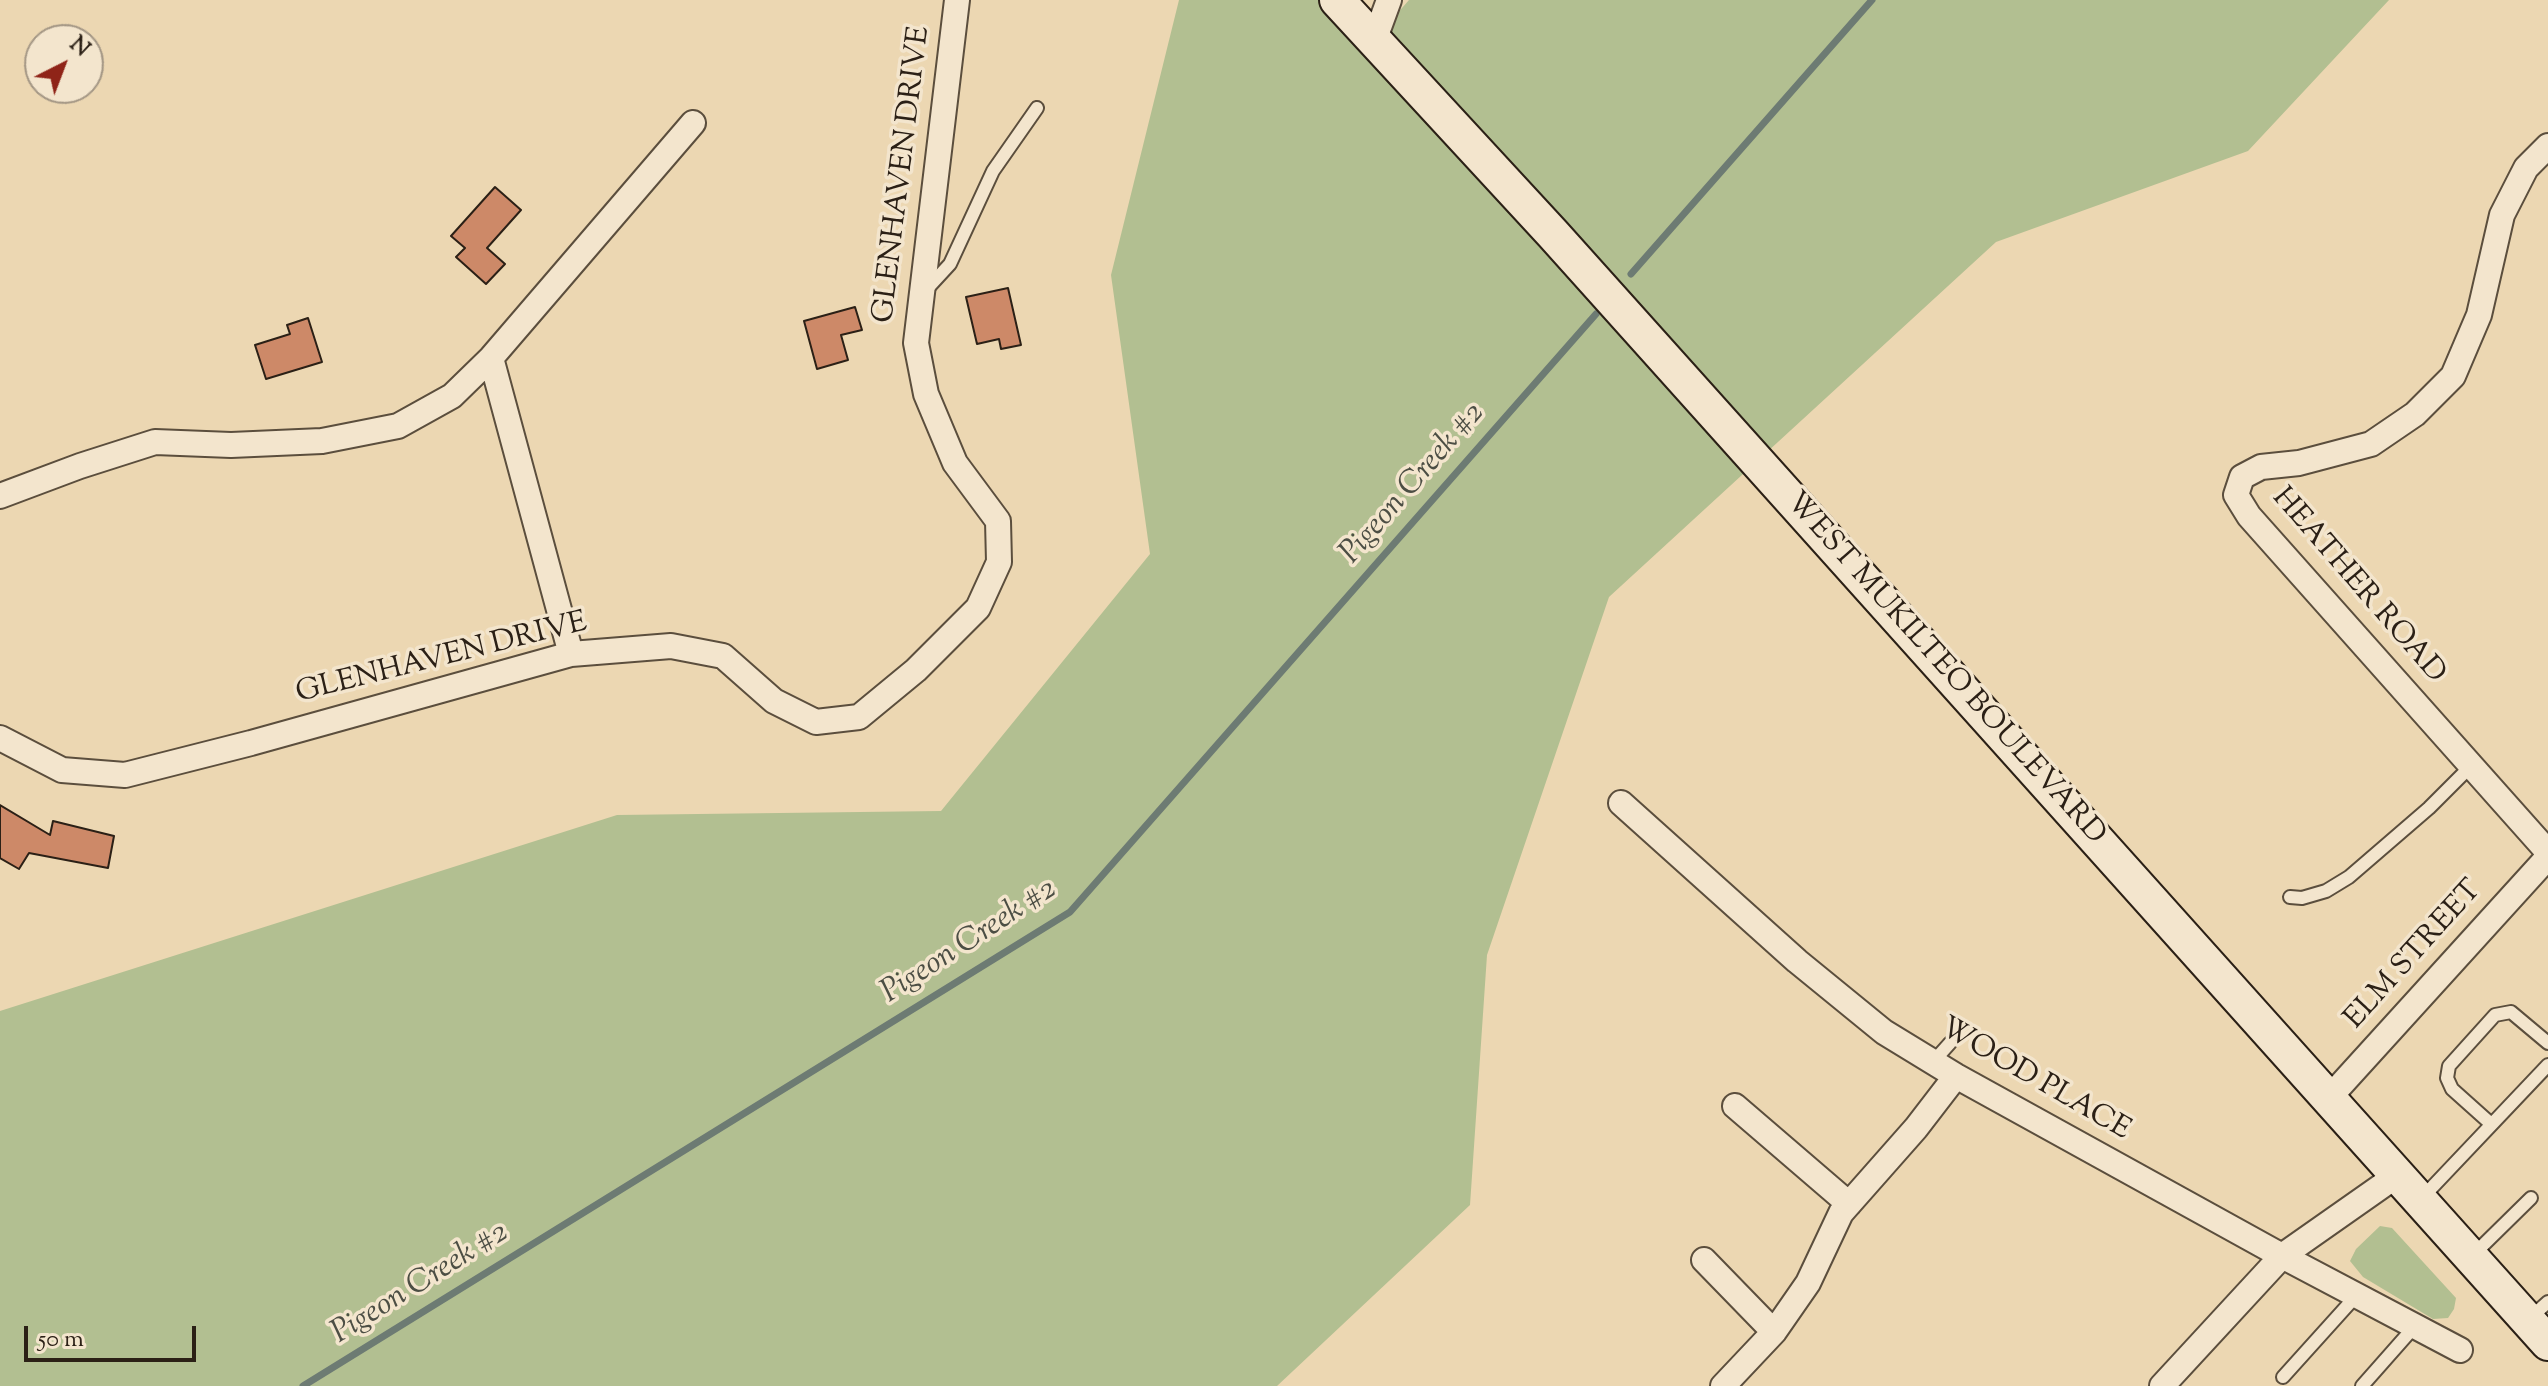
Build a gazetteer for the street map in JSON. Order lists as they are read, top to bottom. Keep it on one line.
{"streets":{"main road":["WEST MUKILTEO BOULEVARD"],"street":["GLENHAVEN DRIVE","HEATHER ROAD","ELM STREET","WOOD PLACE"]},"crossings":[["HEATHER ROAD","ELM STREET"],["WEST MUKILTEO BOULEVARD","ELM STREET"]],"water":["Pigeon Creek #2"],"scale_bar":"50 m","north":"top right"}
